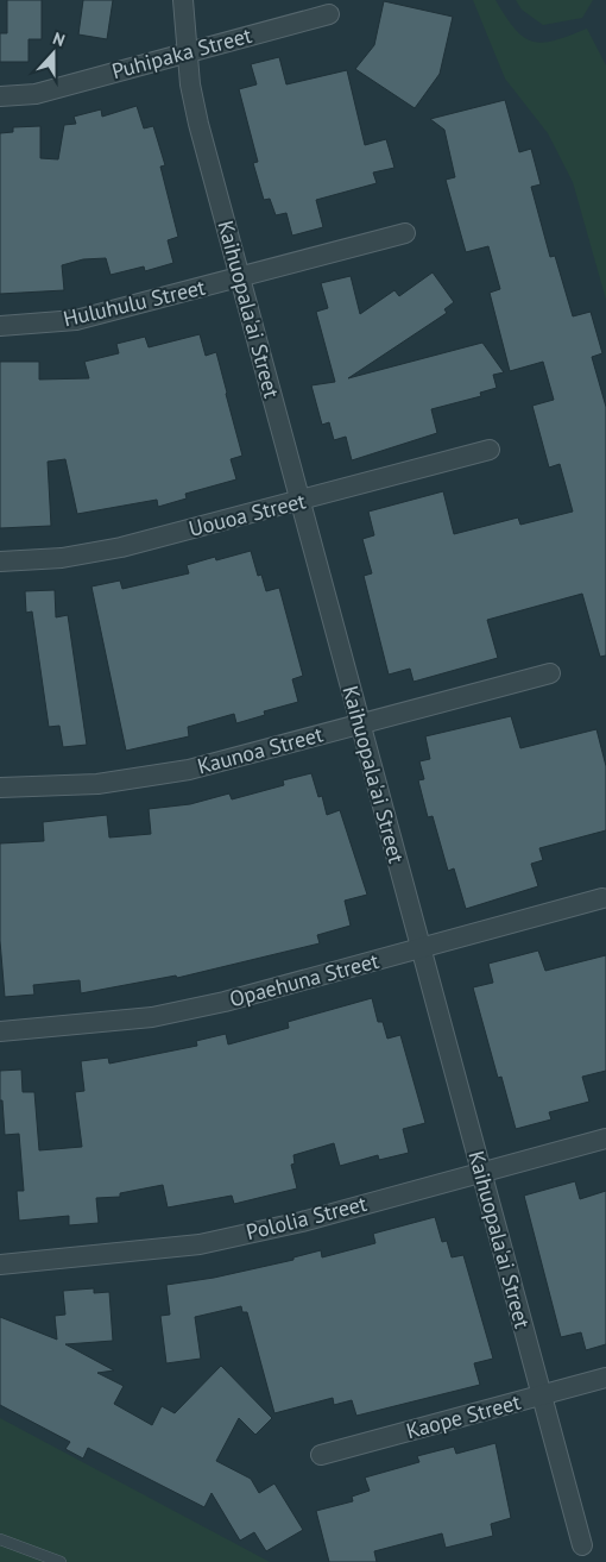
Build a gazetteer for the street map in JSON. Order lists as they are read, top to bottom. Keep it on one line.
{"streets":{"street":["Puhipaka Street","Huluhulu Street","Kaihuopala'ai Street","Uouoa Street","Kaunoa Street","Opaehuna Street","Pololia Street","Kaope Street"]},"crossings":[["Puhipaka Street","Kaihuopala'ai Street"],["Huluhulu Street","Kaihuopala'ai Street"],["Kaihuopala'ai Street","Uouoa Street"],["Kaihuopala'ai Street","Kaunoa Street"],["Kaihuopala'ai Street","Opaehuna Street"],["Kaihuopala'ai Street","Pololia Street"],["Kaihuopala'ai Street","Kaope Street"]],"north":"top"}
